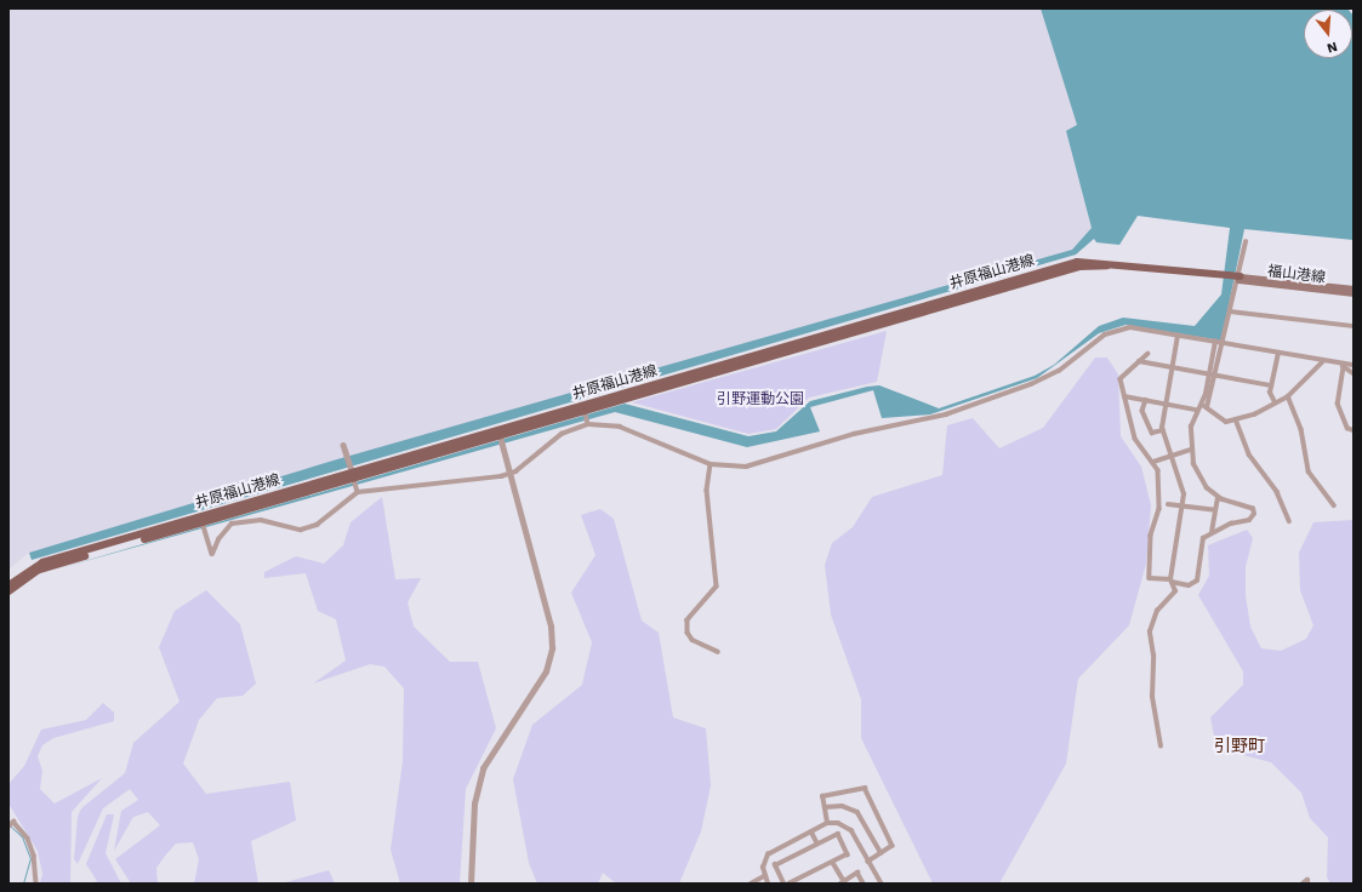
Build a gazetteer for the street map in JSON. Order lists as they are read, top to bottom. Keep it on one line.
{"streets":{"main road":["井原福山港線","福山港線"]},"crossings":[["井原福山港線","福山港線"]],"districts":["引野町"],"parks":["引野運動公園"],"north":"bottom"}
